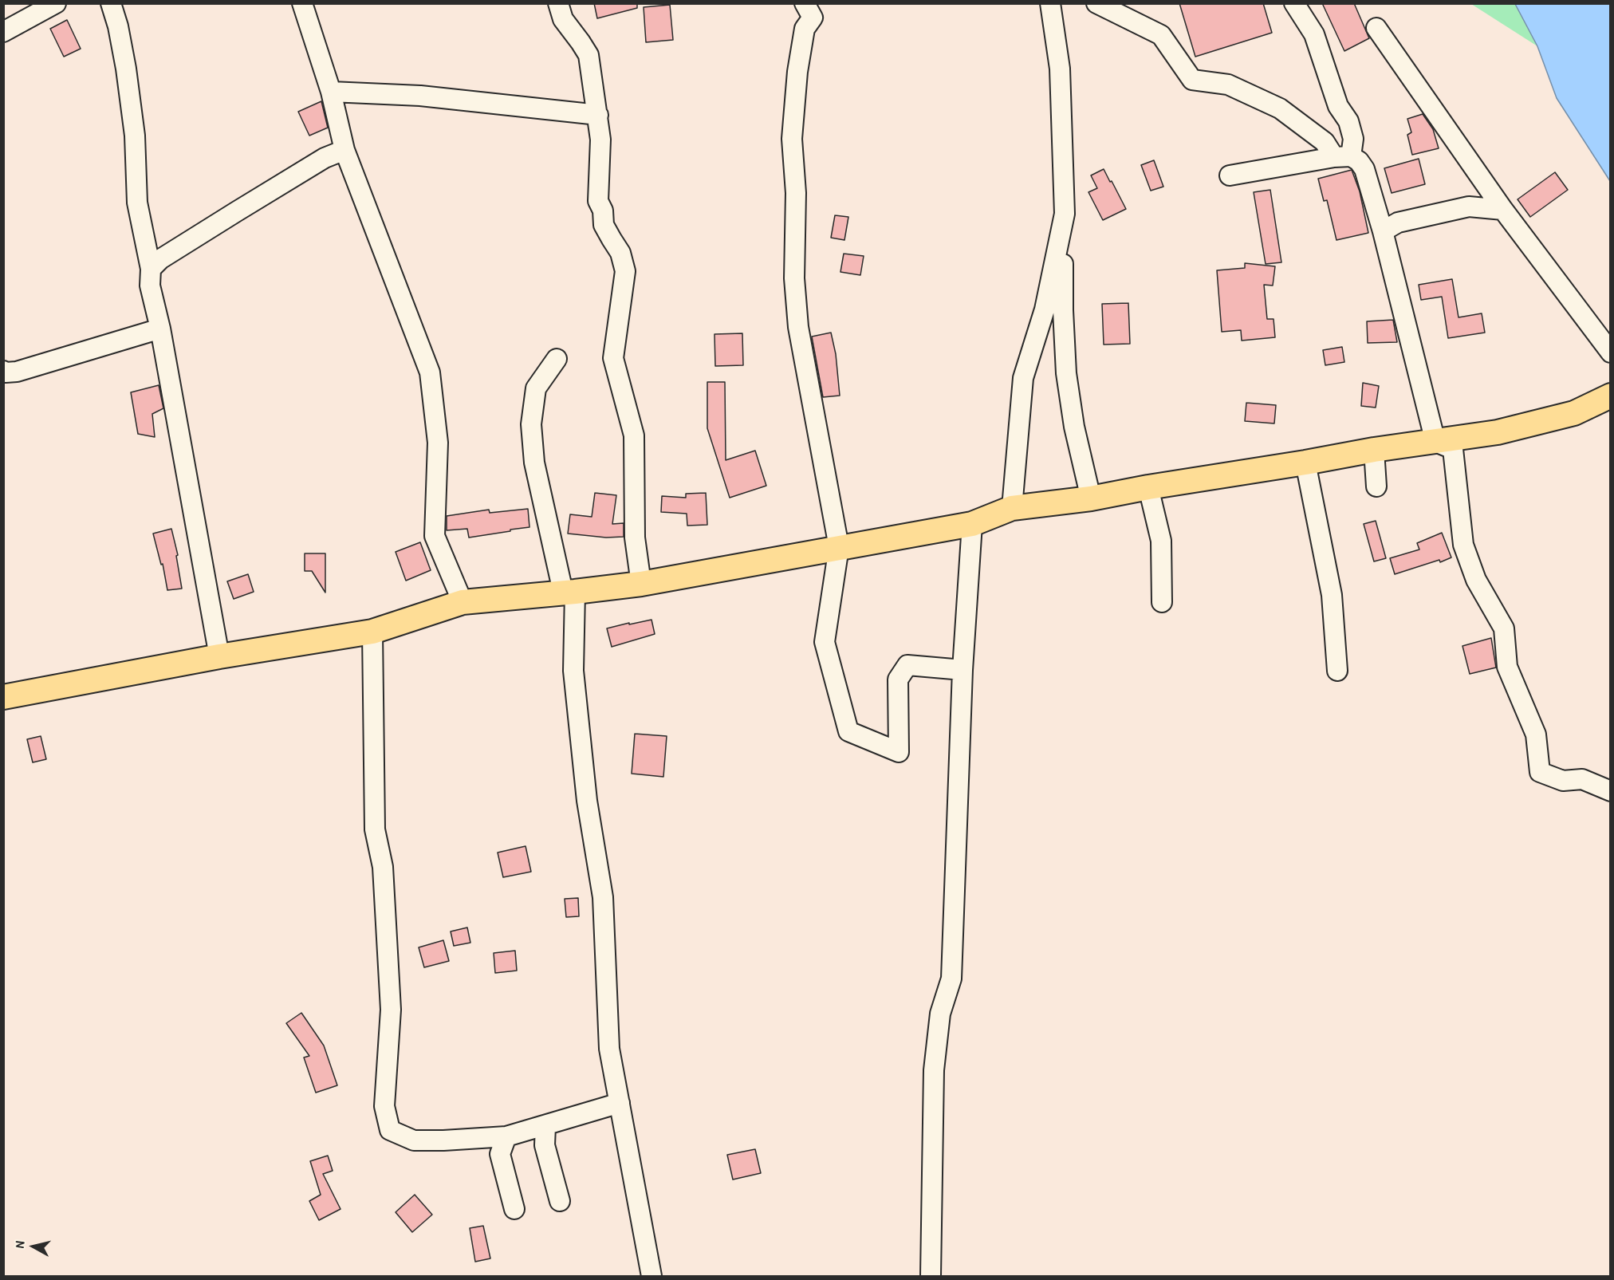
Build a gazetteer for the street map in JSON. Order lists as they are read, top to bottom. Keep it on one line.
{"north":"left"}
